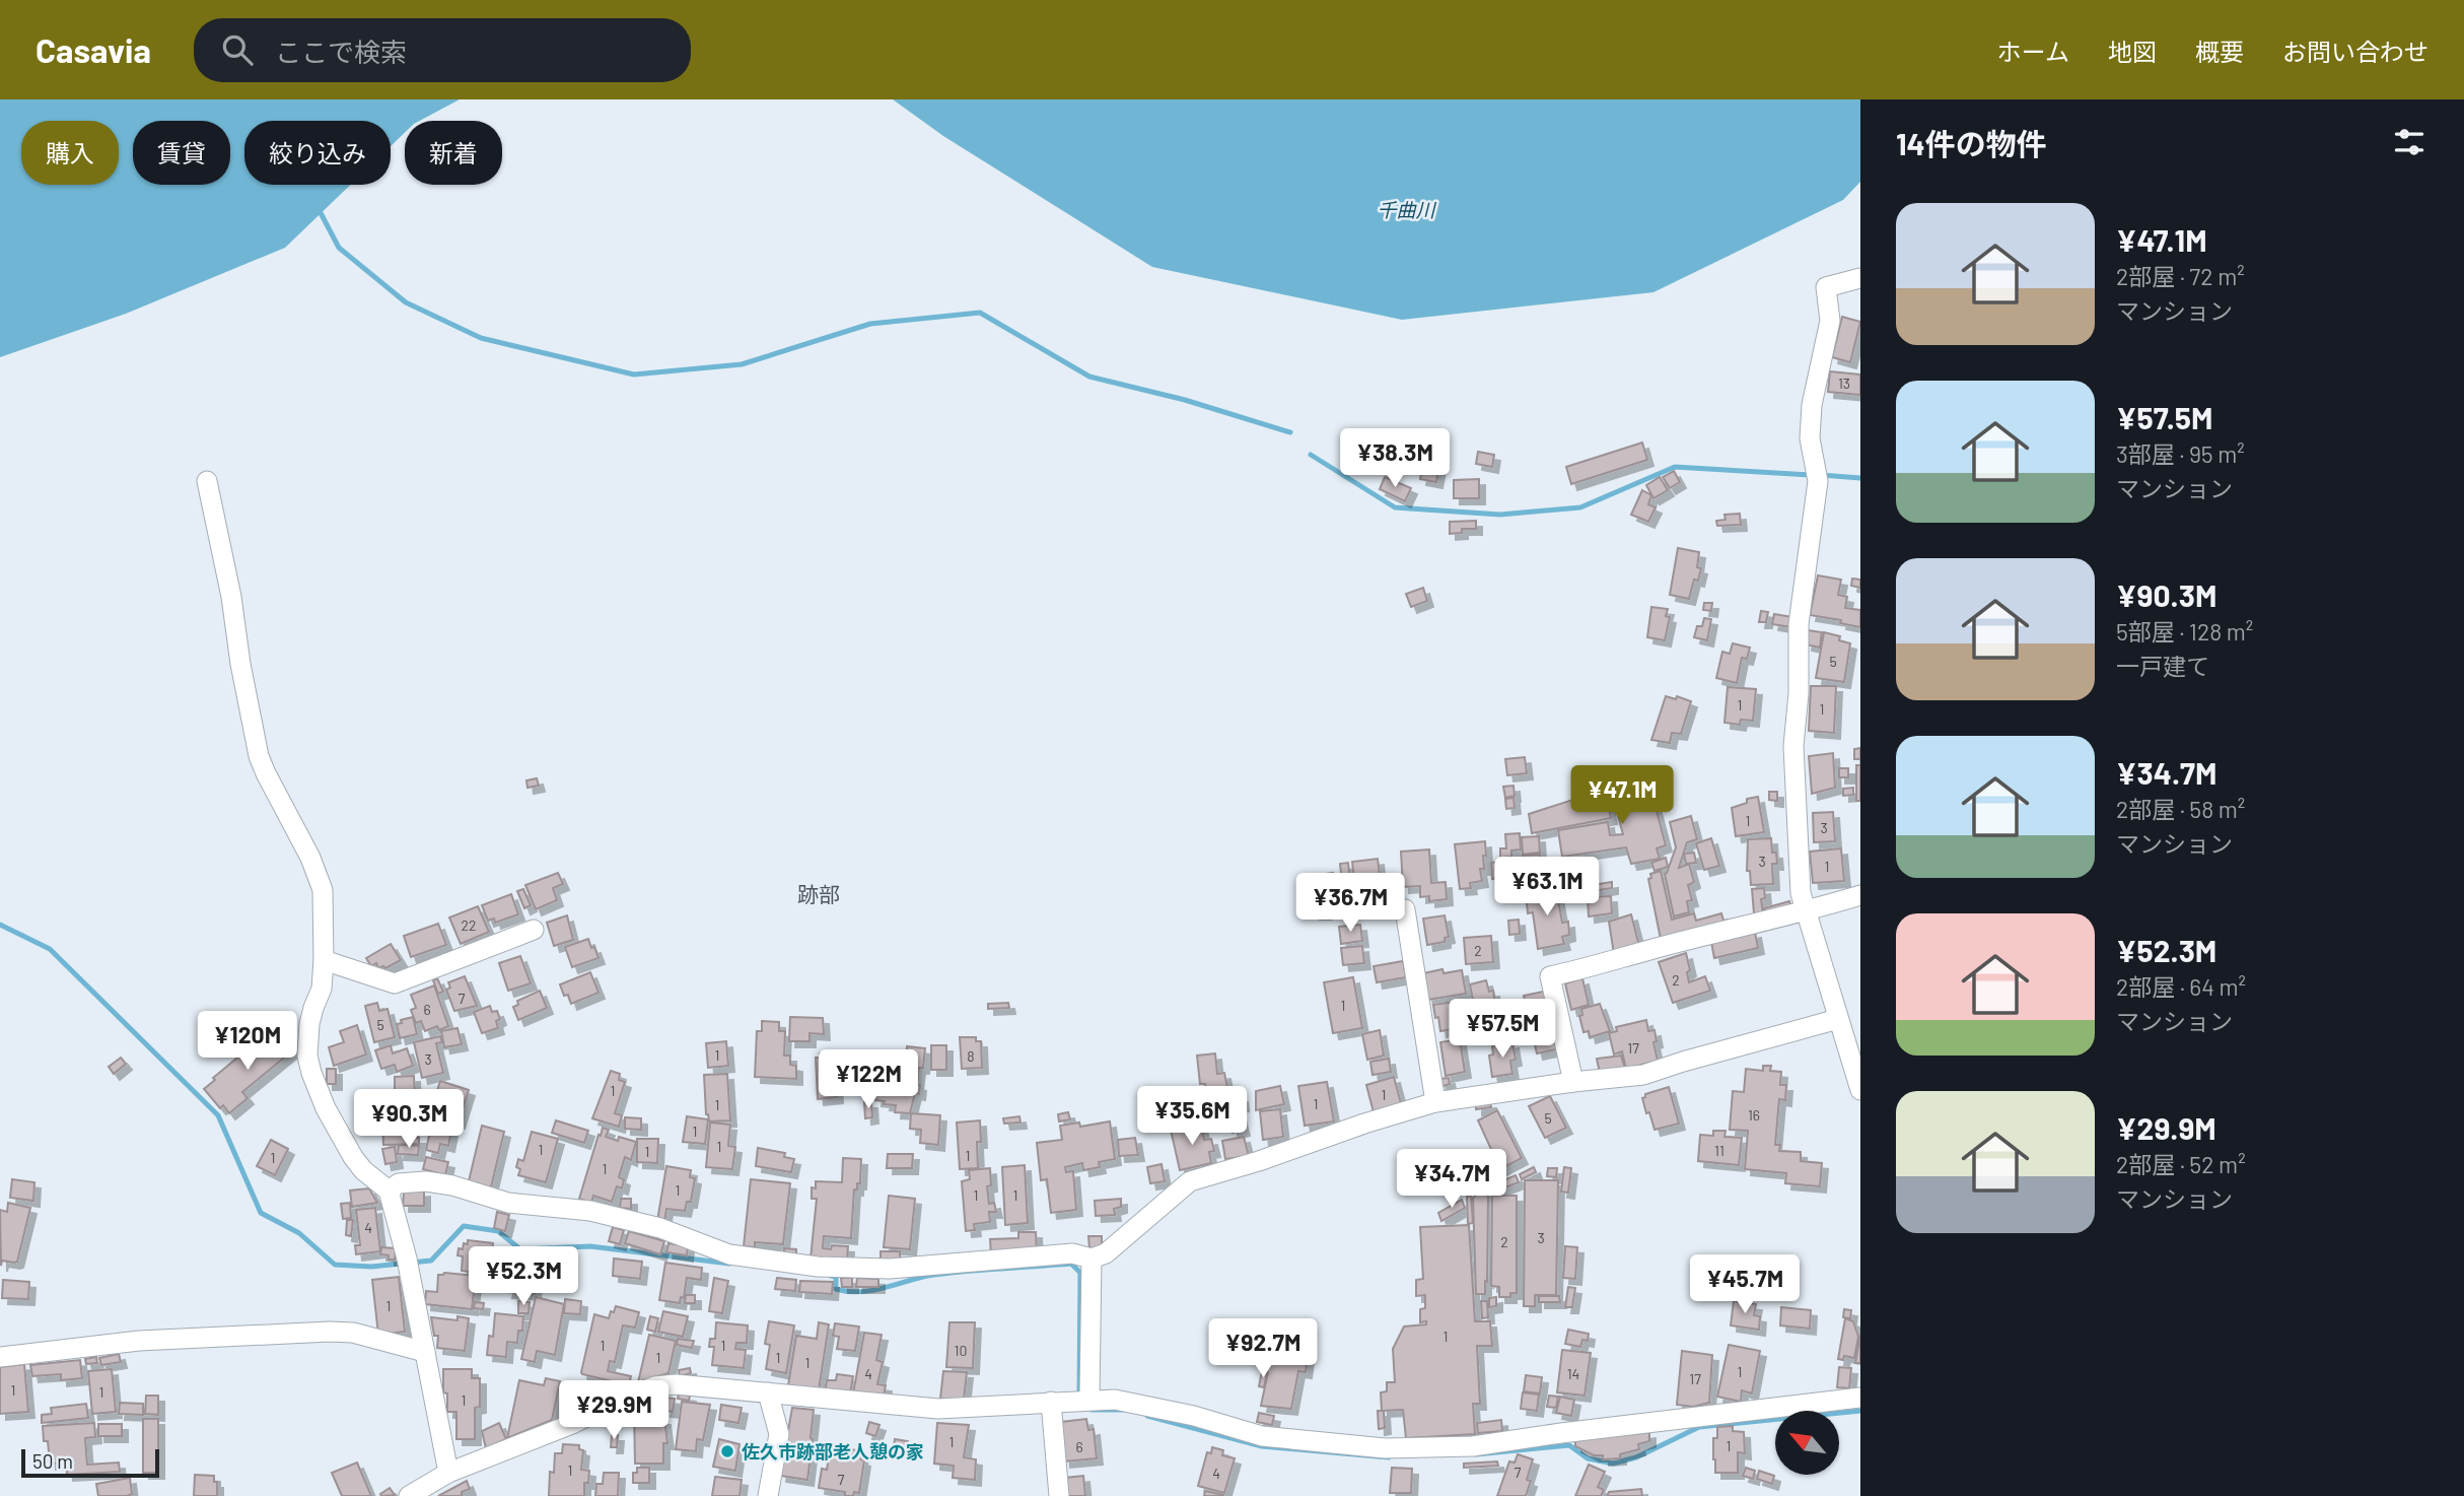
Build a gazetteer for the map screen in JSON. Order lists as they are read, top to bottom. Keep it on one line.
{"districts":["跡部"],"water":["千曲川"],"places":["佐久市跡部老人憩の家"],"house_numbers":["13","5","1","1","1","3","3","1","22","2","2","7","1","6","5","17","1","8","3","1","1","1","1","16","5","1","1","1","11","1","1","1","1","1","1","1","4","3","2","1","1","1","1","10","1","1","1","1","4","14","17","1","1","1","1","1","6","1","7","4","7"],"scale_bar":"50 m","north":"top left","page":{"header":"Casavia","search":"ここで検索","nav":["ホーム","地図","概要","お問い合わせ"],"heading":"14件の物件","chip":["購入","賃貸","絞り込み","新着"],"list":[{"name":"¥47.1M","note":"2部屋 · 72 m² · マンション"},{"name":"¥57.5M","note":"3部屋 · 95 m² · マンション"},{"name":"¥90.3M","note":"5部屋 · 128 m² · 一戸建て"},{"name":"¥34.7M","note":"2部屋 · 58 m² · マンション"},{"name":"¥52.3M","note":"2部屋 · 64 m² · マンション"},{"name":"¥29.9M","note":"2部屋 · 52 m² · マンション"}],"price":["¥38.3M","¥47.1M","¥63.1M","¥36.7M","¥57.5M","¥120M","¥122M","¥35.6M","¥90.3M","¥34.7M","¥52.3M","¥45.7M","¥92.7M","¥29.9M"],"scale":"50 m"}}
